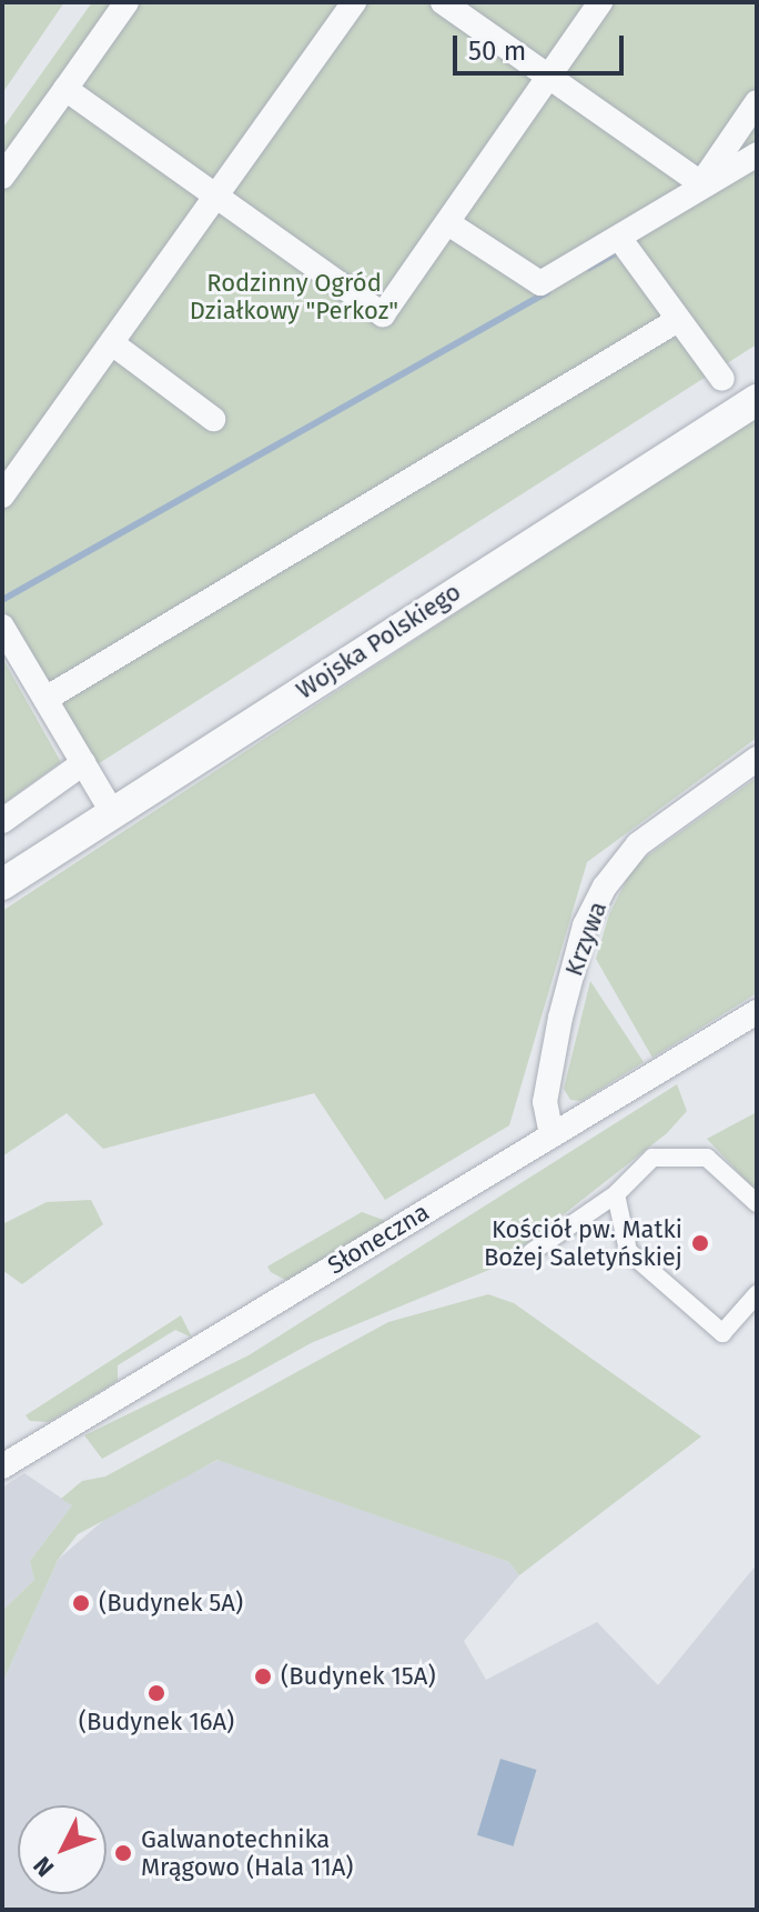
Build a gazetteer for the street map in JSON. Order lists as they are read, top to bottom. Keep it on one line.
{"streets":{"street":["Wojska Polskiego","Krzywa","Słoneczna"]},"crossings":[["Krzywa","Słoneczna"]],"parks":["Rodzinny Ogród Działkowy \"Perkoz\""],"places":["Kościół pw. Matki Bożej Saletyńskiej","(Budynek 5A)","(Budynek 15A)","(Budynek 16A)","Galwanotechnika Mrągowo (Hala 11A)"],"scale_bar":"50 m","north":"bottom left"}
